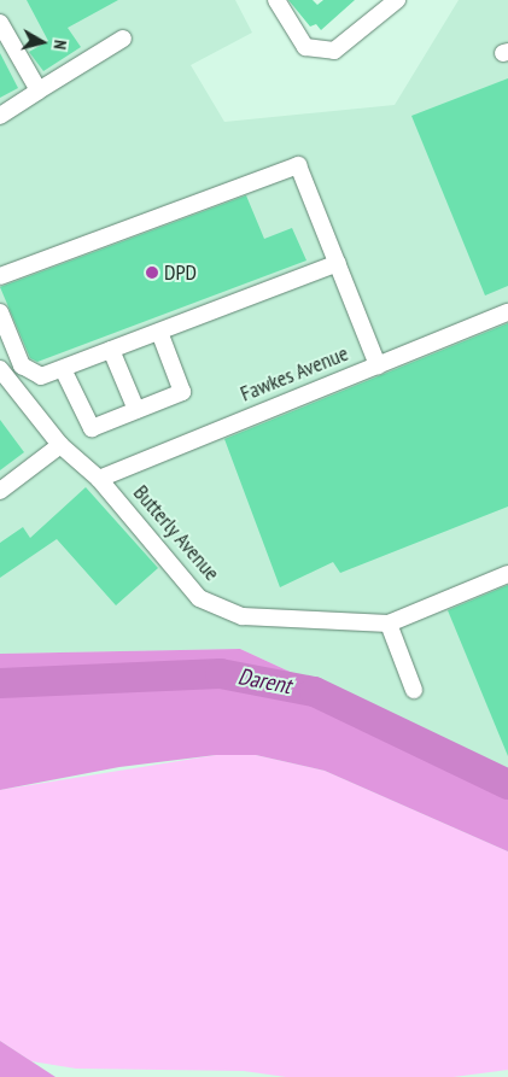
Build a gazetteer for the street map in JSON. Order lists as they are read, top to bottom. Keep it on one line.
{"streets":{"street":["Fawkes Avenue","Butterly Avenue"]},"crossings":[["Fawkes Avenue","Butterly Avenue"]],"water":["Darent"],"places":["DPD"],"north":"right"}
